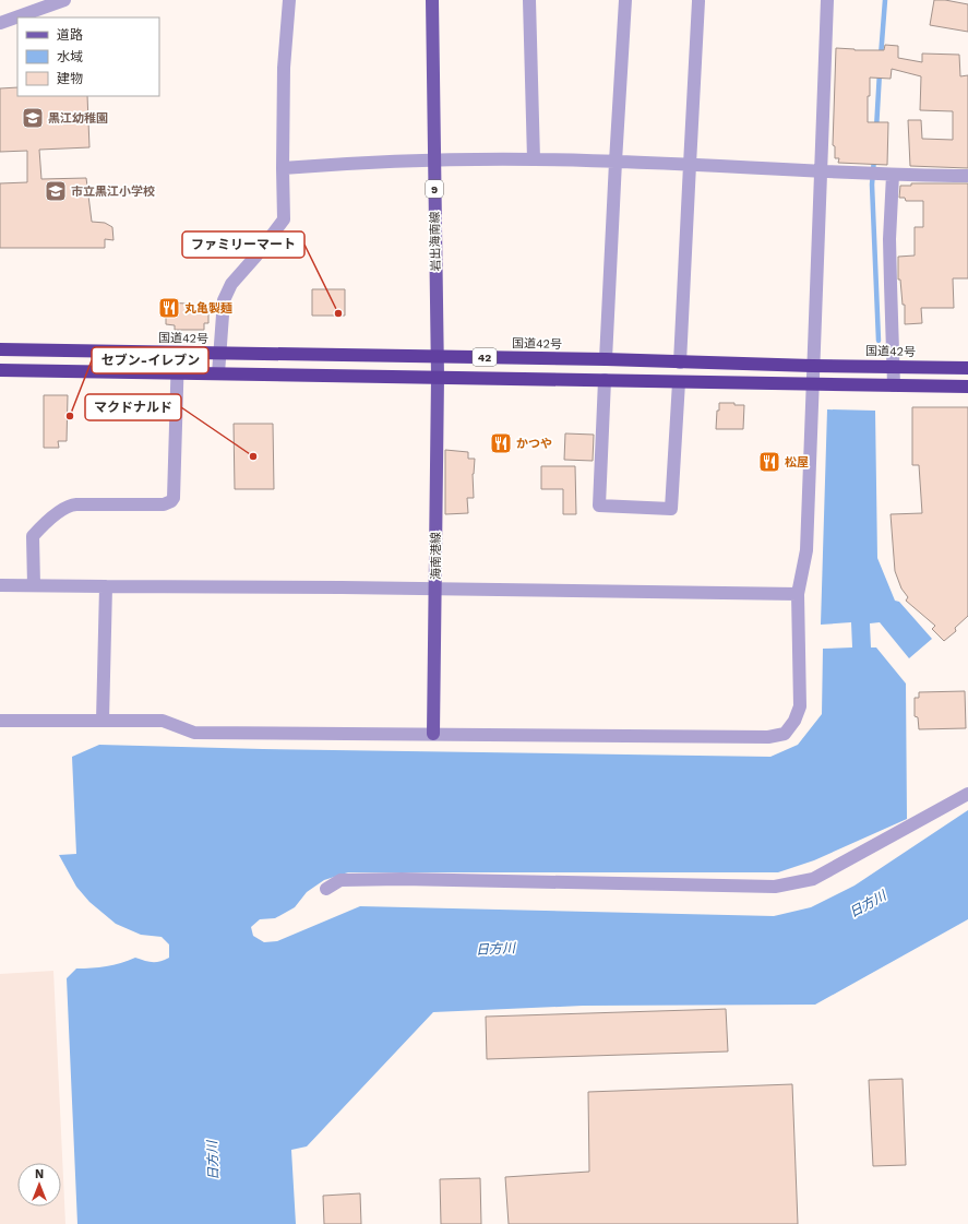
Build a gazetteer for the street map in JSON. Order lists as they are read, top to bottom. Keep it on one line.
{"streets":{"highway":["国道42号","42"],"main road":["9","岩出海南線","海南港線"]},"crossings":[["岩出海南線","国道42号"],["岩出海南線","42"],["岩出海南線","海南港線"],["42","海南港線"]],"water":["日方川"],"places":{"school or university":["黒江幼稚園","市立黒江小学校"],"restaurant":["丸亀製麺","かつや","松屋"],"other":["ファミリーマート","セブン-イレブン","マクドナルド"]},"legend":["道路","水域","建物"],"north":"top"}
